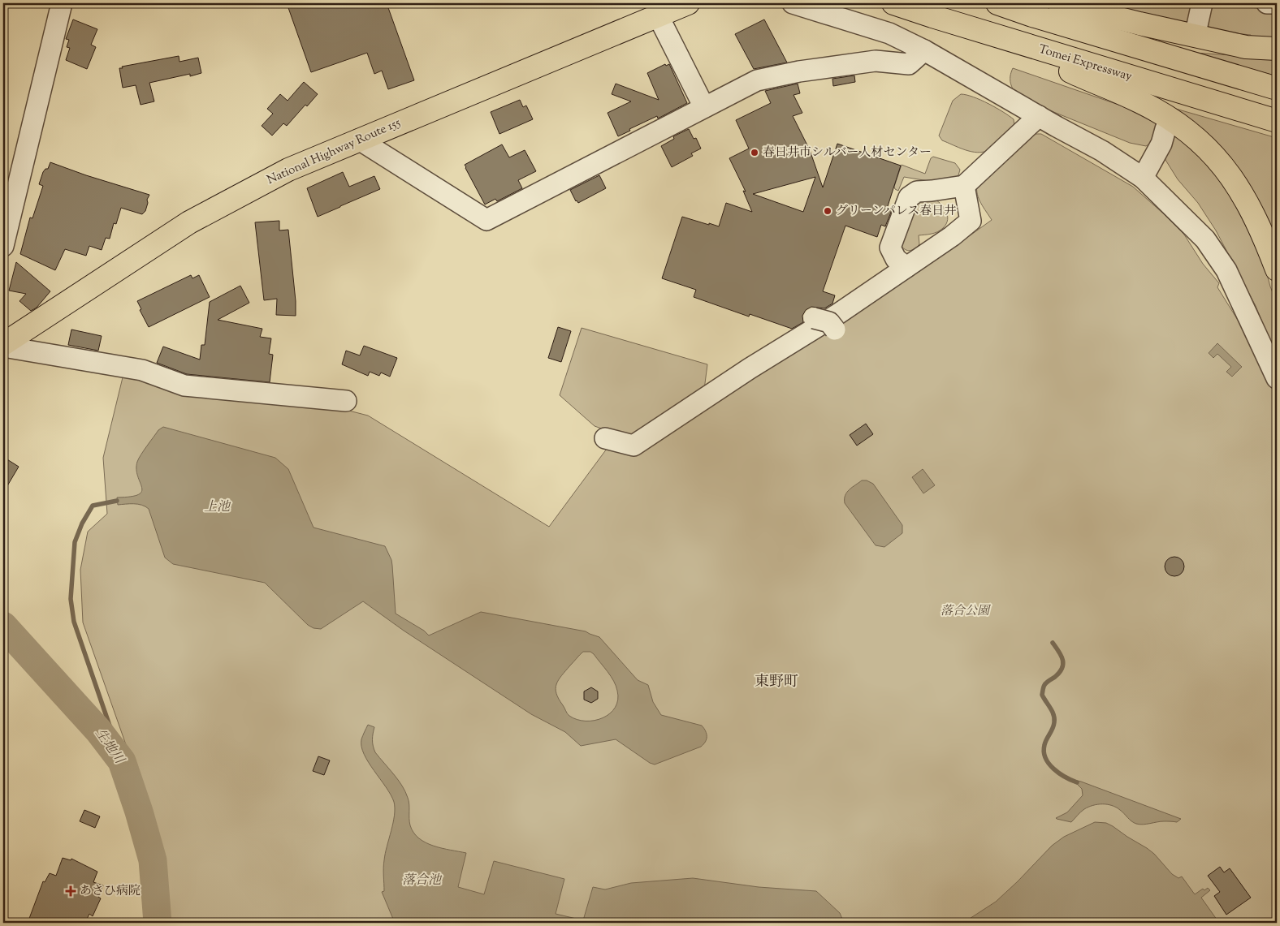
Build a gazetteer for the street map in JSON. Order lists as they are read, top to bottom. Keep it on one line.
{"streets":{"highway":["Tomei Expressway","National Highway Route 155"]},"districts":["東野町"],"water":["上池","生地川","落合池"],"parks":["落合公園"],"places":{"other":["春日井市シルバー人材センター","グリーンパレス春日井"],"health":["あさひ病院"]}}
